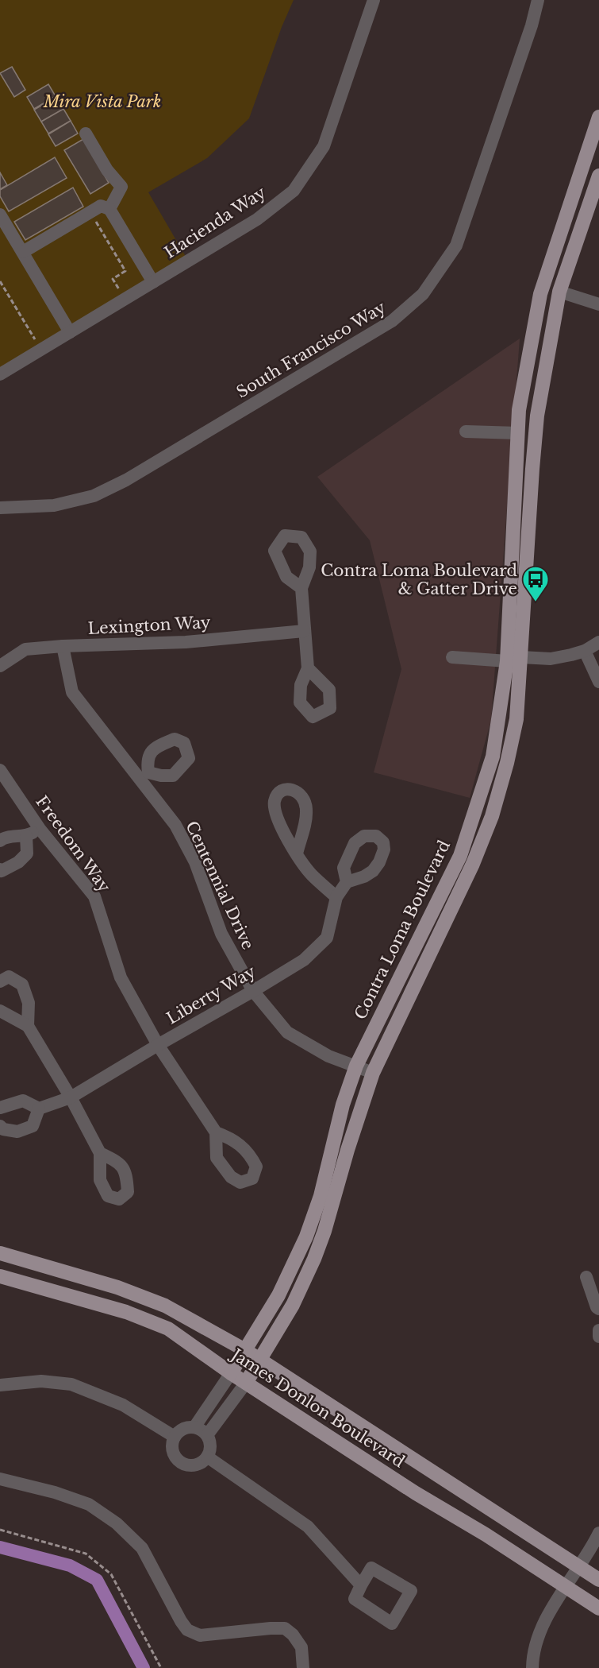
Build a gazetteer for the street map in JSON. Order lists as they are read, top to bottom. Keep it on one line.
{"streets":{"main road":["Contra Loma Boulevard","James Donlon Boulevard"],"street":["Hacienda Way","South Francisco Way","Lexington Way","Freedom Way","Centennial Drive","Liberty Way"]},"crossings":[["Lexington Way","Centennial Drive"],["Freedom Way","Liberty Way"],["Centennial Drive","Contra Loma Boulevard"],["Centennial Drive","Liberty Way"],["Contra Loma Boulevard","James Donlon Boulevard"]],"parks":["Mira Vista Park"],"places":{"bus stop":["Contra Loma Boulevard & Gatter Drive"]}}
